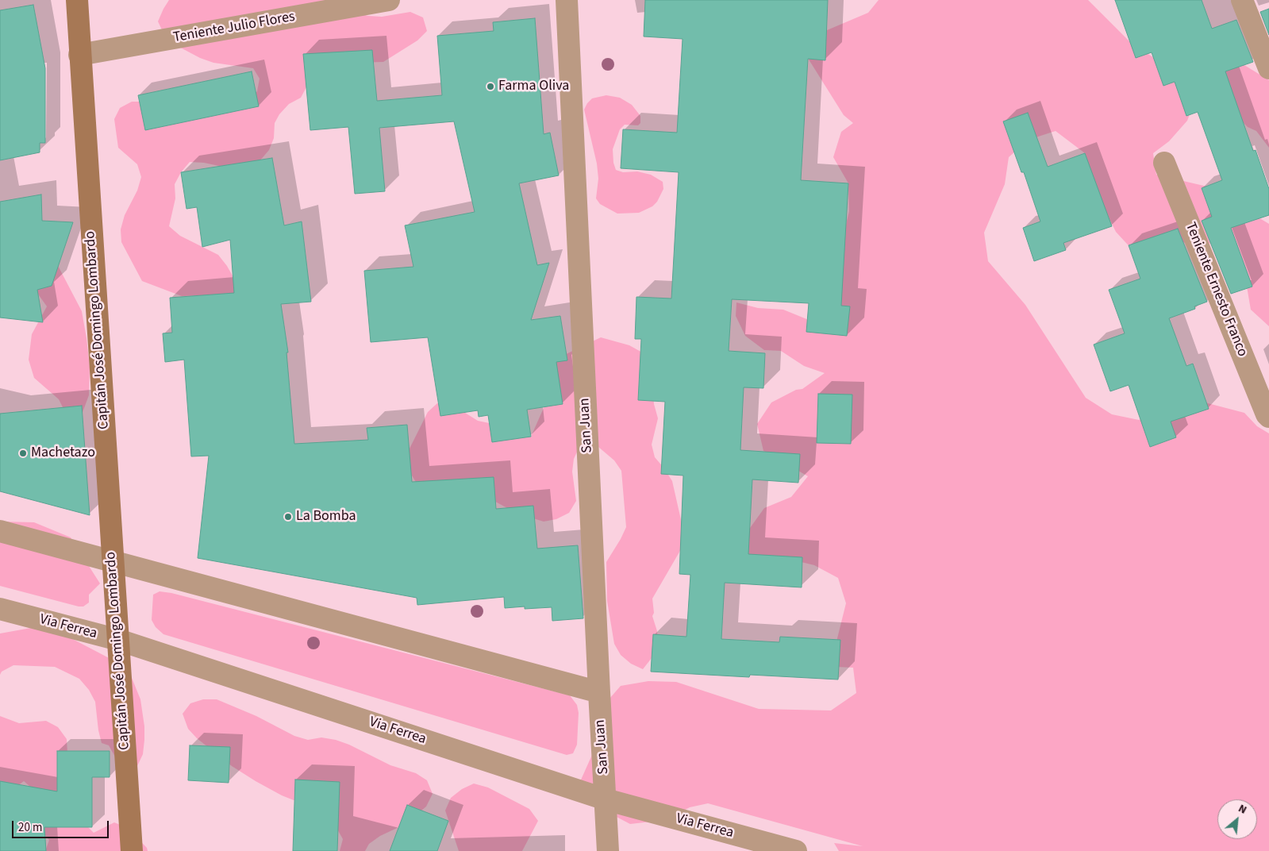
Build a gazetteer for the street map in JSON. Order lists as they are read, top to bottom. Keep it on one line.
{"streets":{"street":["Teniente Julio Flores","Teniente Ernesto Franco","Capitán José Domingo Lombardo","San Juan","Via Ferrea"]},"crossings":[["Teniente Julio Flores","Capitán José Domingo Lombardo"],["Capitán José Domingo Lombardo","Via Ferrea"],["San Juan","Via Ferrea"]],"places":["Farma Oliva","Machetazo","La Bomba"],"scale_bar":"20 m","north":"top right"}
